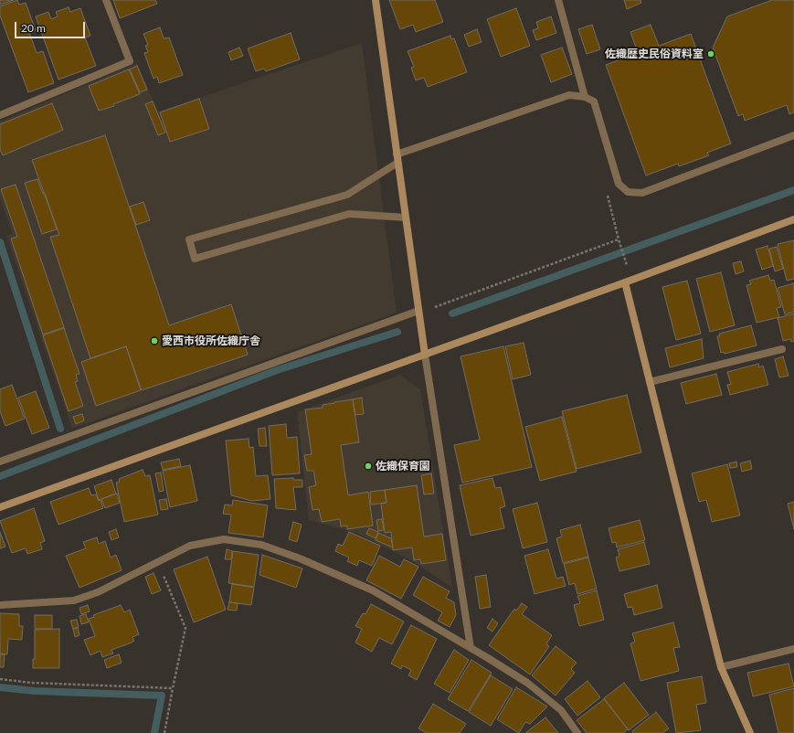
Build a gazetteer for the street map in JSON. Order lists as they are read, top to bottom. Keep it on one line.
{"places":["佐織歴史民俗資料室","愛西市役所佐織庁舎","佐織保育園"],"scale_bar":"20 m"}
